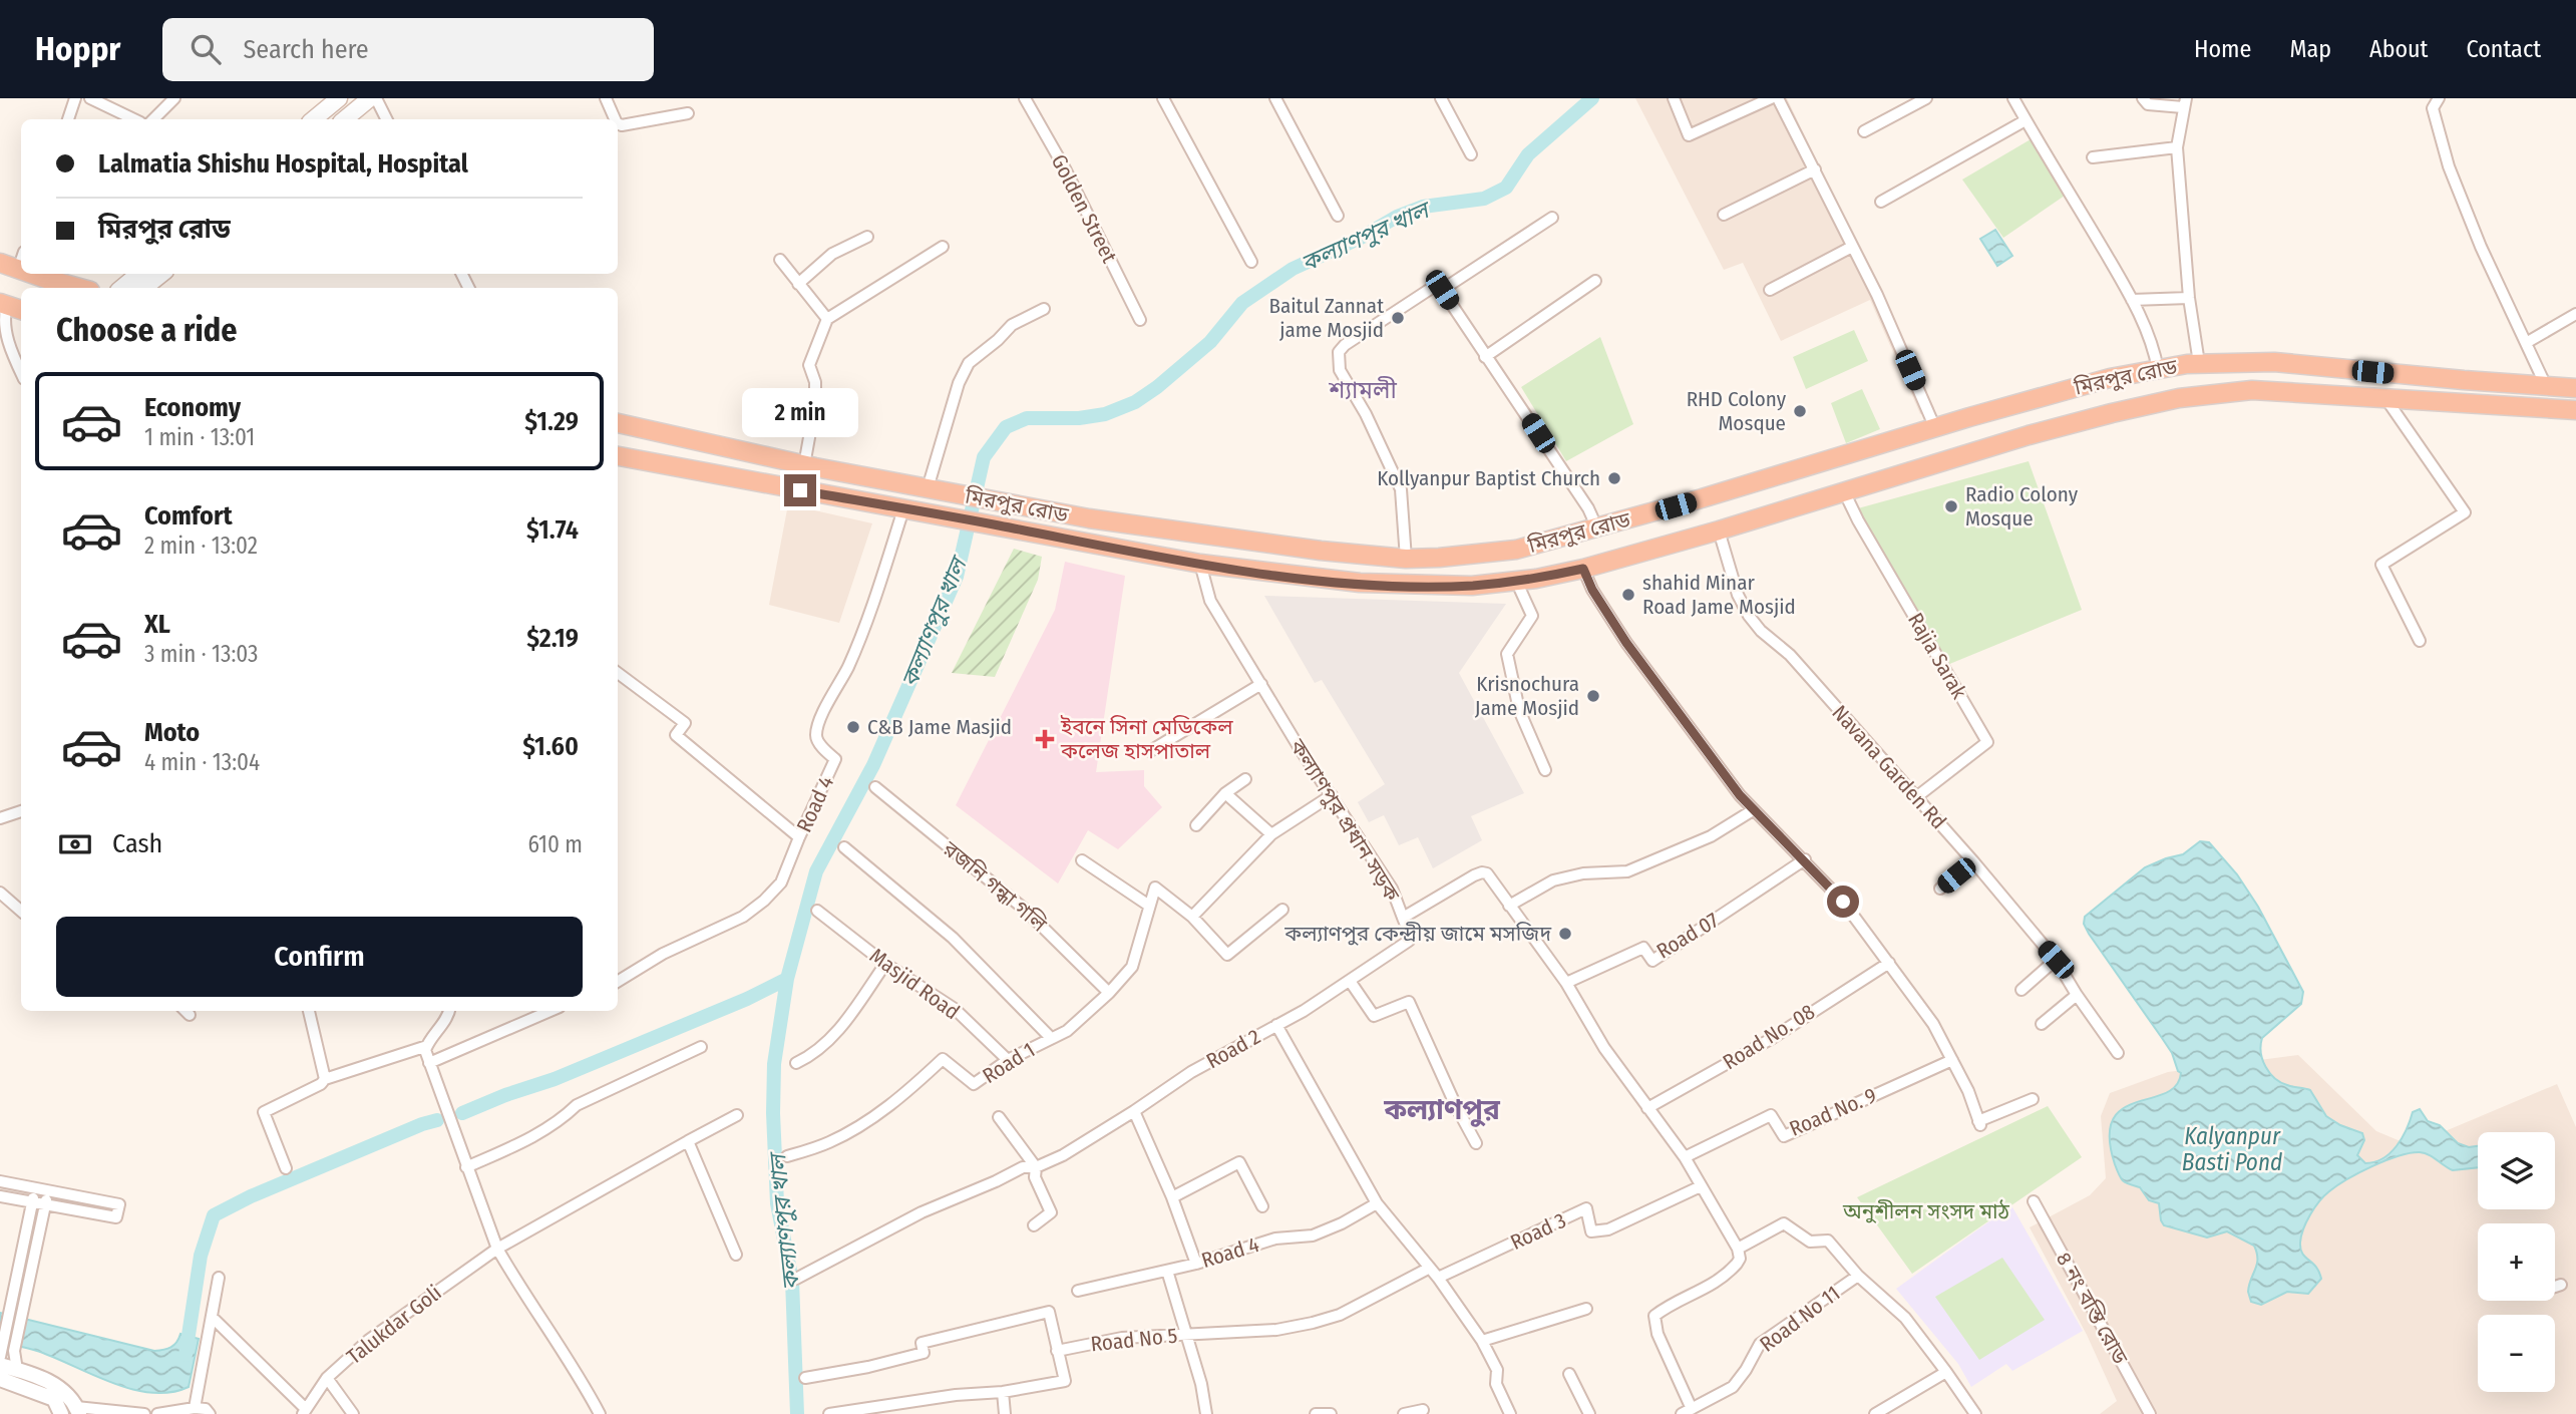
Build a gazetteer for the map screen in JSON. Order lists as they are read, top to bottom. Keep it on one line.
{"streets":{"highway":["মিরপুর রোড"],"street":["Golden Street","Rajia Sarak","Navana Garden Rd","Road 4","কল্যাণপুর প্রধান সড়ক","রজনি গন্ধা গলি","Road 07","Masjid Road","Road No. 08","Road 2","Road 1","Road No. 9","Road 3","৪ নং বস্তি রোড","Road No 11","Talukdar Goli","Road No 5"]},"crossings":[["মিরপুর রোড","Rajia Sarak"],["মিরপুর রোড","Navana Garden Rd"],["মিরপুর রোড","Road 4"],["মিরপুর রোড","কল্যাণপুর প্রধান সড়ক"],["Rajia Sarak","Navana Garden Rd"],["Road 4","Road No 5"],["কল্যাণপুর প্রধান সড়ক","Road 07"],["কল্যাণপুর প্রধান সড়ক","Road No. 08"],["কল্যাণপুর প্রধান সড়ক","Road 2"],["কল্যাণপুর প্রধান সড়ক","Road No. 9"],["কল্যাণপুর প্রধান সড়ক","Road 3"],["রজনি গন্ধা গলি","Road 1"],["Masjid Road","Road 1"]],"districts":["শ্যামলী","কল্যাণপুর"],"water":["কল্যাণপুর খাল","Kalyanpur Basti Pond"],"parks":["অনুশীলন সংসদ মাঠ"],"places":{"other":["Baitul Zannat jame Mosjid","RHD Colony Mosque","Kollyanpur Baptist Church","Radio Colony Mosque","shahid Minar Road Jame Mosjid","Krisnochura Jame Mosjid","C&B Jame Masjid","কল্যাণপুর কেন্দ্রীয় জামে মসজিদ"],"health":["ইবনে সিনা মেডিকেল কলেজ হাসপাতাল"]},"page":{"header":"Hoppr","search":"Search here","nav":["Home","Map","About","Contact"],"banner":["Lalmatia Shishu Hospital, Hospital","মিরপুর রোড"],"heading":"Choose a ride","list":[{"name":"Economy","note":"1 min · 13:01","value":"$1.29"},{"name":"Comfort","note":"2 min · 13:02","value":"$1.74"},{"name":"XL","note":"3 min · 13:03","value":"$2.19"},{"name":"Moto","note":"4 min · 13:04","value":"$1.60"}],"bubble":"2 min","pay":["Cash","610 m"],"buttons":"Confirm","map_buttons":["+","−"]}}
